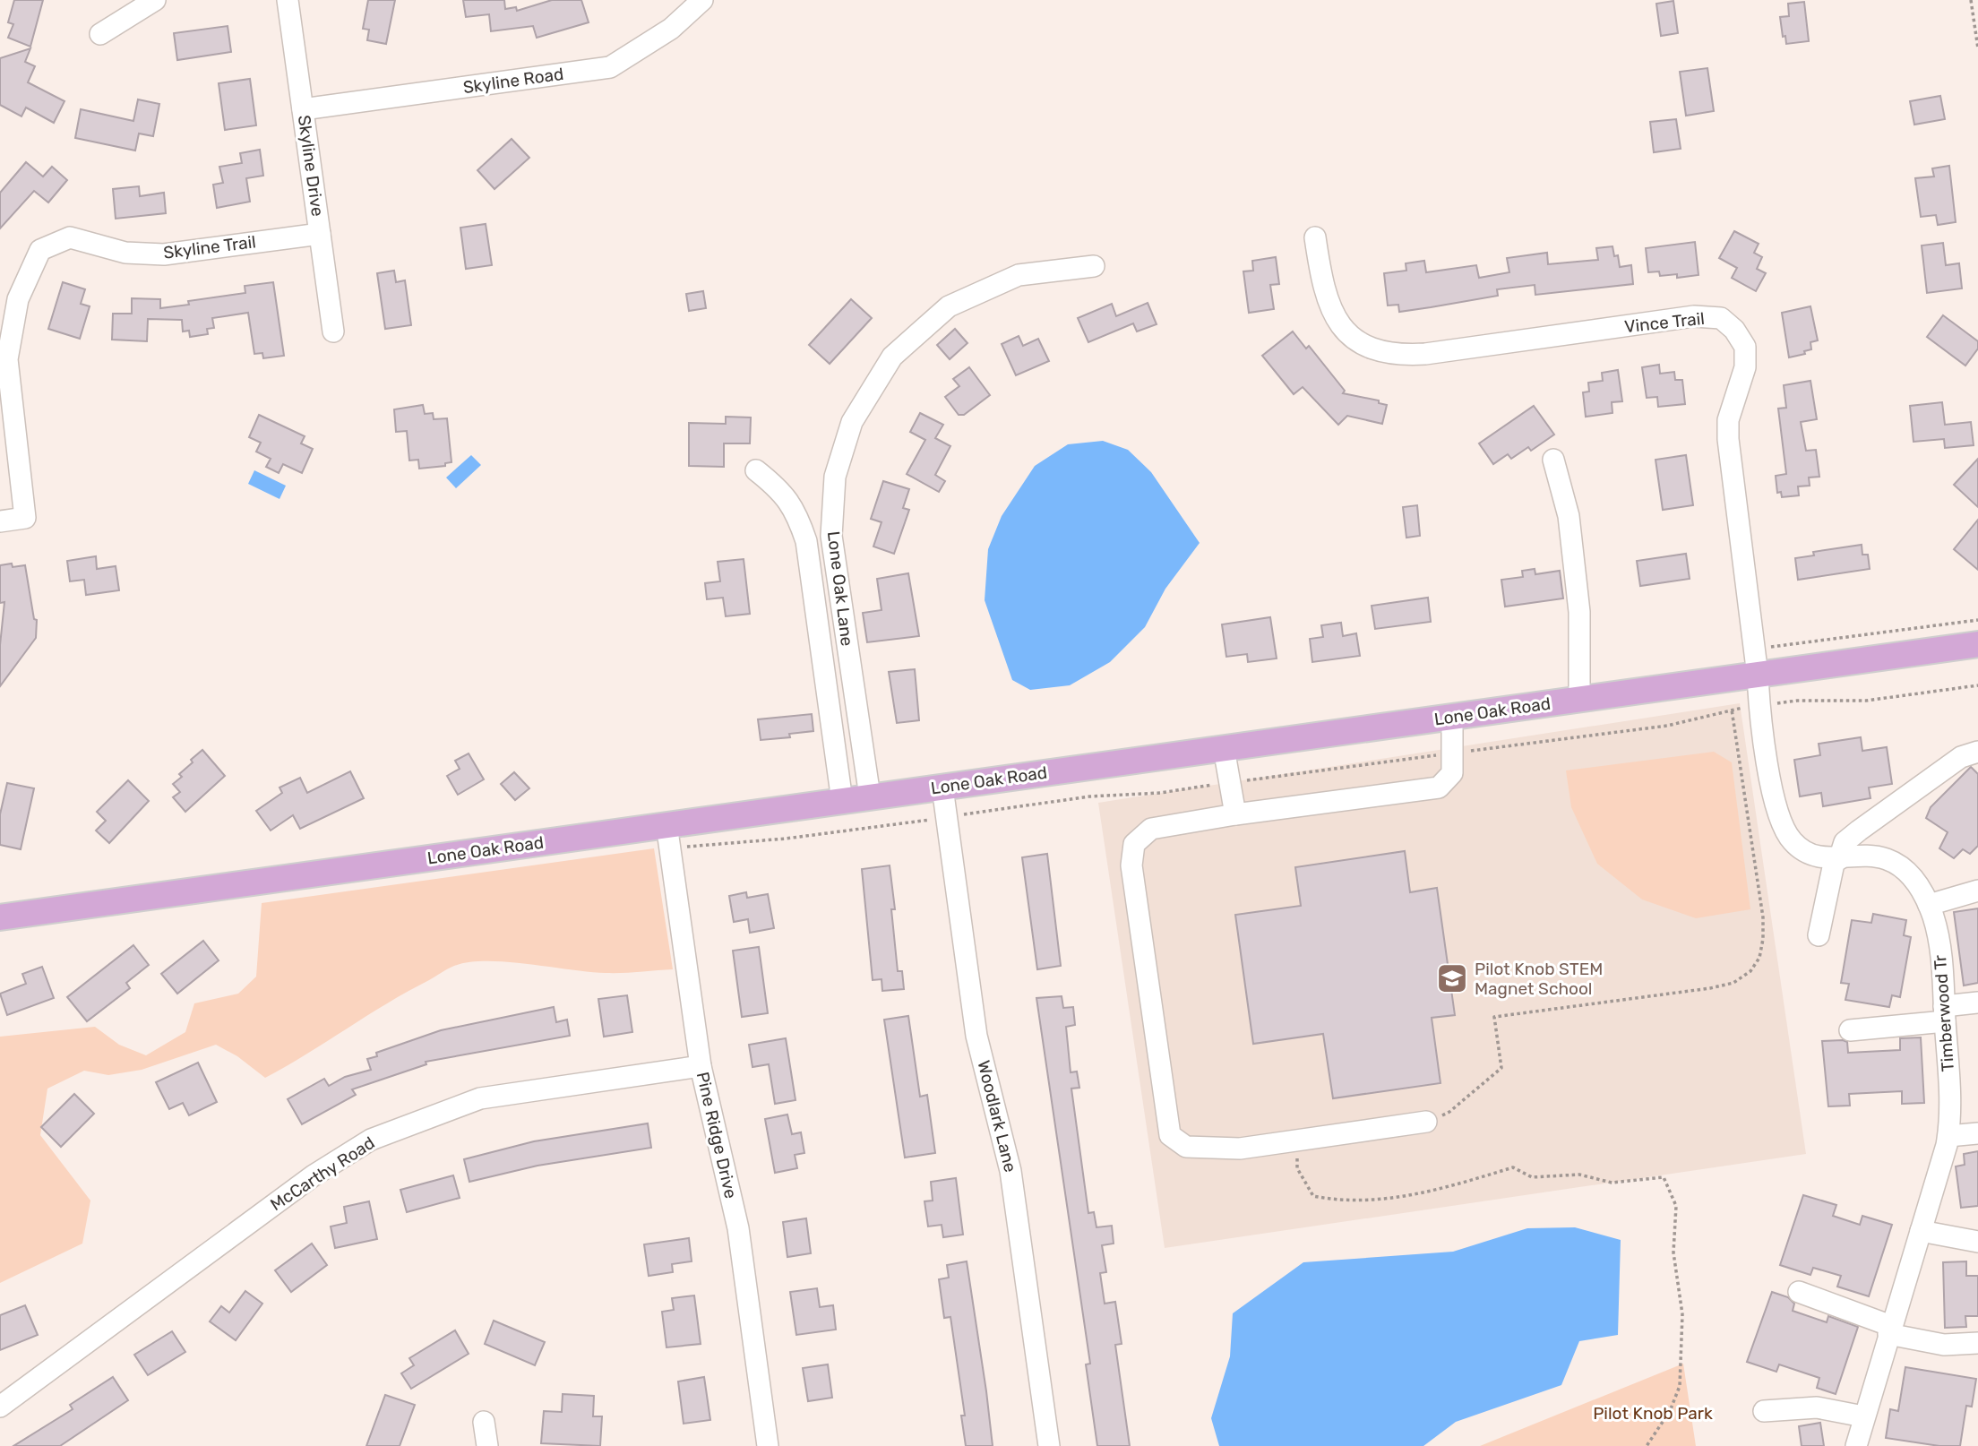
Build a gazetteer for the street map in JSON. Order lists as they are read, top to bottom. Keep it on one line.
{"streets":{"main road":["Lone Oak Road"],"street":["Skyline Road","Skyline Drive","Skyline Trail","Vince Trail","Lone Oak Lane","Timberwood Tr","Woodlark Lane","Pine Ridge Drive","McCarthy Road"]},"crossings":[["Skyline Road","Skyline Drive"],["Skyline Drive","Skyline Trail"],["Vince Trail","Lone Oak Road"],["Vince Trail","Timberwood Tr"],["Lone Oak Lane","Lone Oak Road"],["Lone Oak Road","Timberwood Tr"],["Lone Oak Road","Woodlark Lane"],["Lone Oak Road","Pine Ridge Drive"],["Pine Ridge Drive","McCarthy Road"]],"parks":["Pilot Knob Park"],"places":{"school or university":["Pilot Knob STEM Magnet School"]}}
